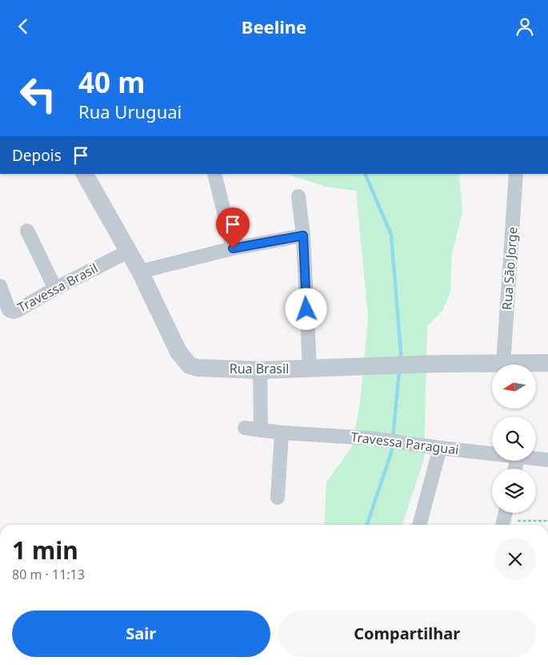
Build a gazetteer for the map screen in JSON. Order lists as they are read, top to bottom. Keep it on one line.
{"streets":{"street":["Rua São Jorge","Travessa Brasil","Rua Brasil","Travessa Paraguai"]},"crossings":[["Rua São Jorge","Rua Brasil"],["Travessa Brasil","Rua Brasil"]],"north":"left","page":{"header":"Beeline","turn":["40 m","Rua Uruguai"],"then":"Depois","heading":["1 min","80 m · 11:13"],"buttons":["Sair","Compartilhar"]}}
